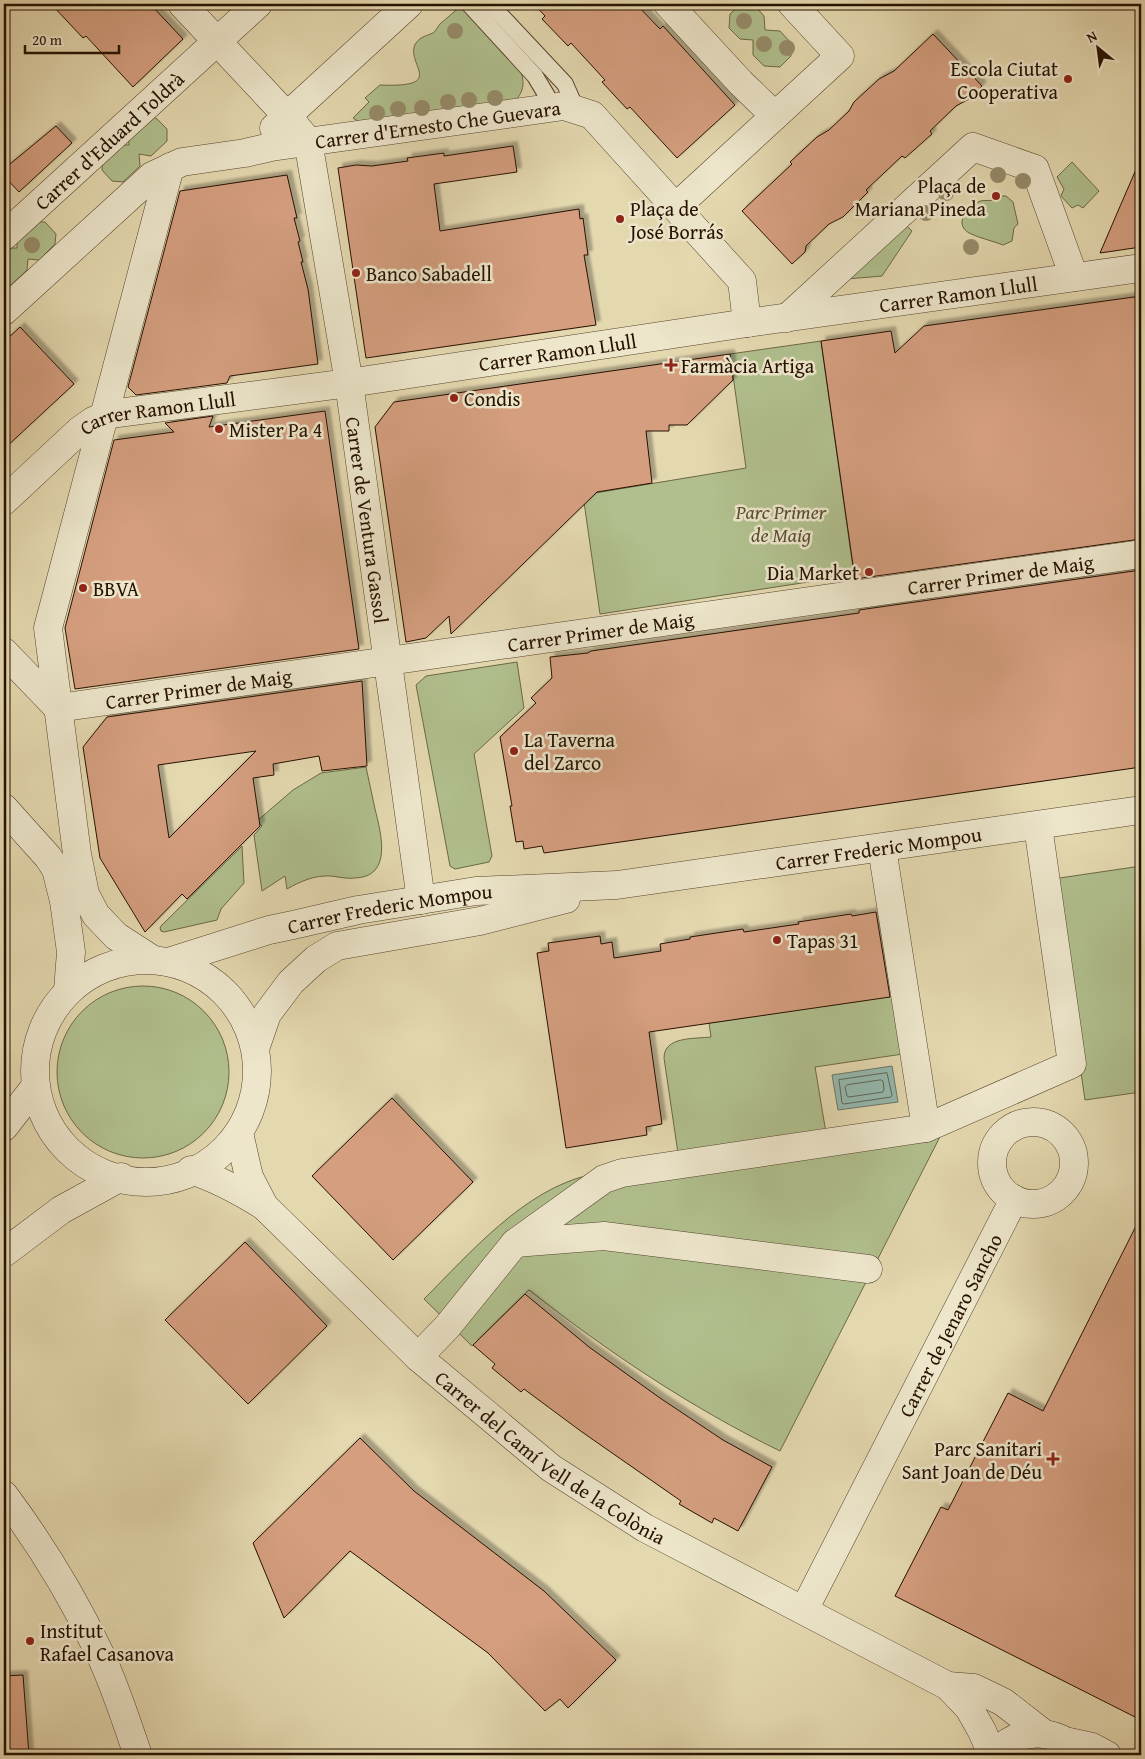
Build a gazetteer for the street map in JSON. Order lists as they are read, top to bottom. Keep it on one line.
{"streets":{"street":["Carrer d'Ernesto Che Guevara","Carrer d'Eduard Toldrà","Carrer Ramon Llull","Carrer de Ventura Gassol","Carrer Primer de Maig","Carrer Frederic Mompou","Carrer de Jenaro Sancho","Carrer del Camí Vell de la Colònia"]},"crossings":[["Carrer d'Ernesto Che Guevara","Carrer Ramon Llull"],["Carrer d'Ernesto Che Guevara","Carrer de Ventura Gassol"],["Carrer Ramon Llull","Carrer de Ventura Gassol"],["Carrer de Ventura Gassol","Carrer Primer de Maig"],["Carrer de Ventura Gassol","Carrer Frederic Mompou"],["Carrer de Jenaro Sancho","Carrer del Camí Vell de la Colònia"]],"parks":["Parc Primer de Maig"],"places":{"other":["Escola Ciutat Cooperativa","Plaça de Mariana Pineda","Plaça de José Borrás","Banco Sabadell","Condis","Mister Pa 4","Dia Market","BBVA","La Taverna del Zarco","Tapas 31","Institut Rafael Casanova"],"health":["Farmàcia Artiga","Parc Sanitari Sant Joan de Déu"]},"scale_bar":"20 m","north":"top left"}
